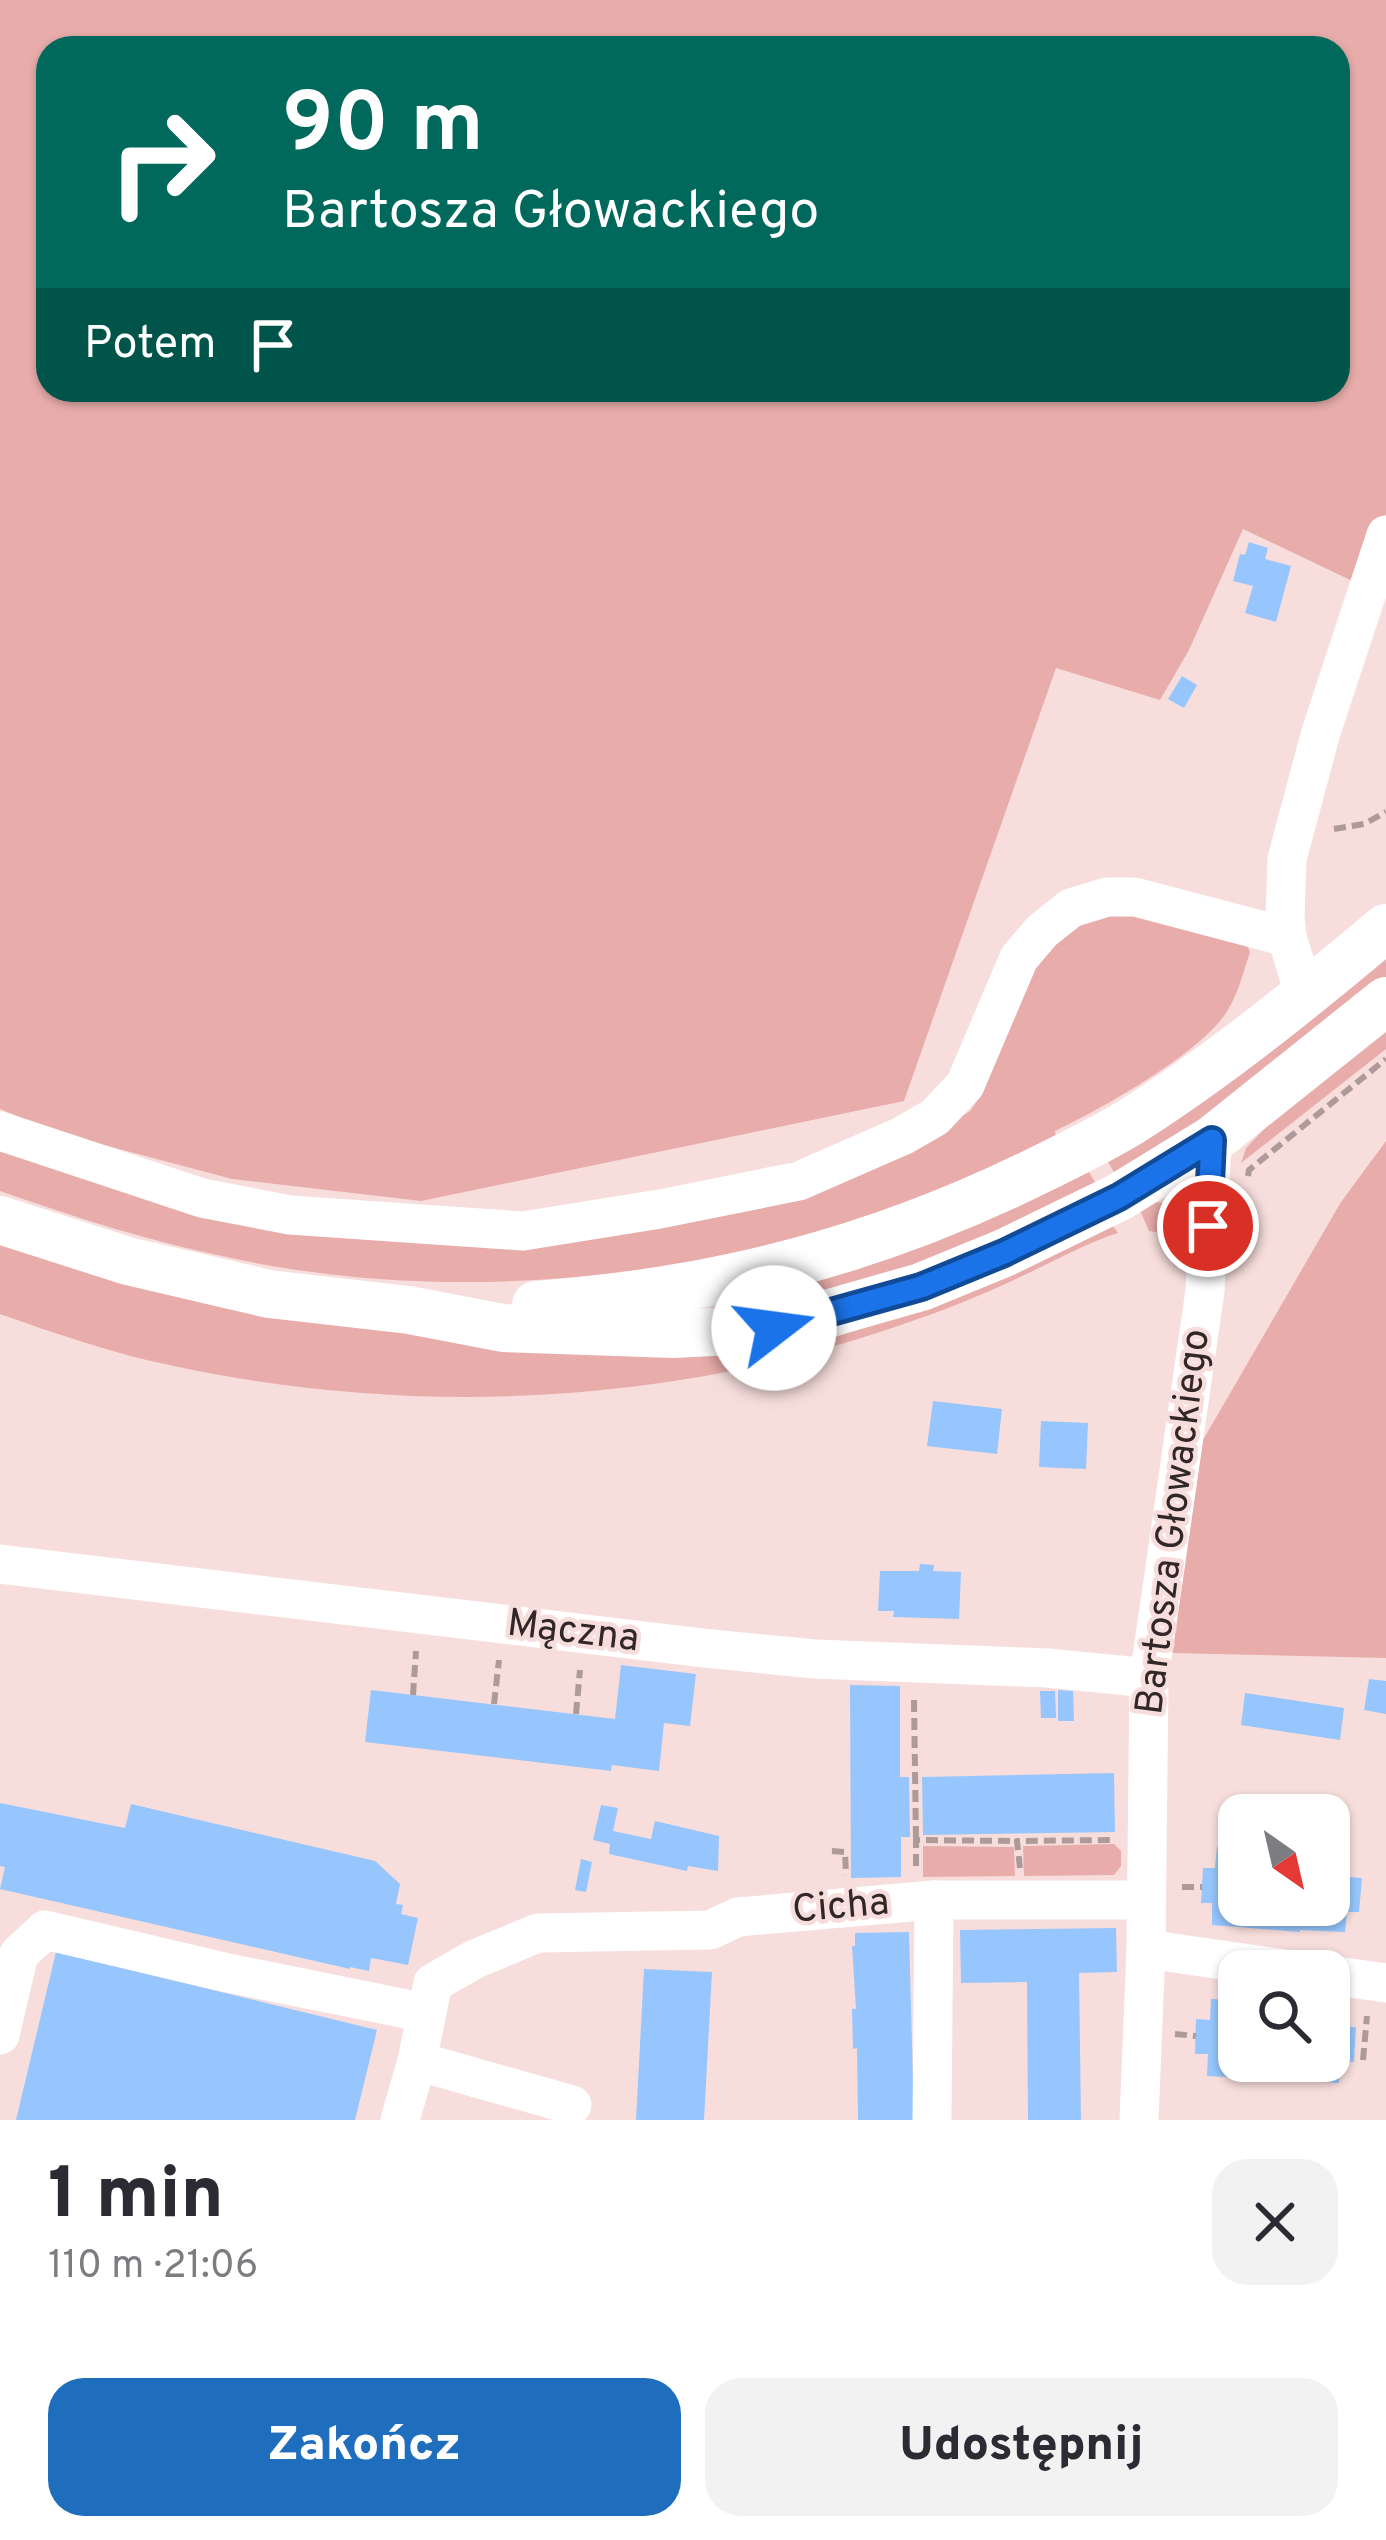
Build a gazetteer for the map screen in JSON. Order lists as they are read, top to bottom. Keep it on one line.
{"streets":{"street":["Bartosza Głowackiego","Mączna","Cicha"]},"crossings":[["Bartosza Głowackiego","Mączna"],["Bartosza Głowackiego","Cicha"]],"north":"bottom right","page":{"turn":["90 m","Bartosza Głowackiego"],"then":"Potem","heading":["1 min","110 m · 21:06"],"buttons":["Zakończ","Udostępnij"]}}
